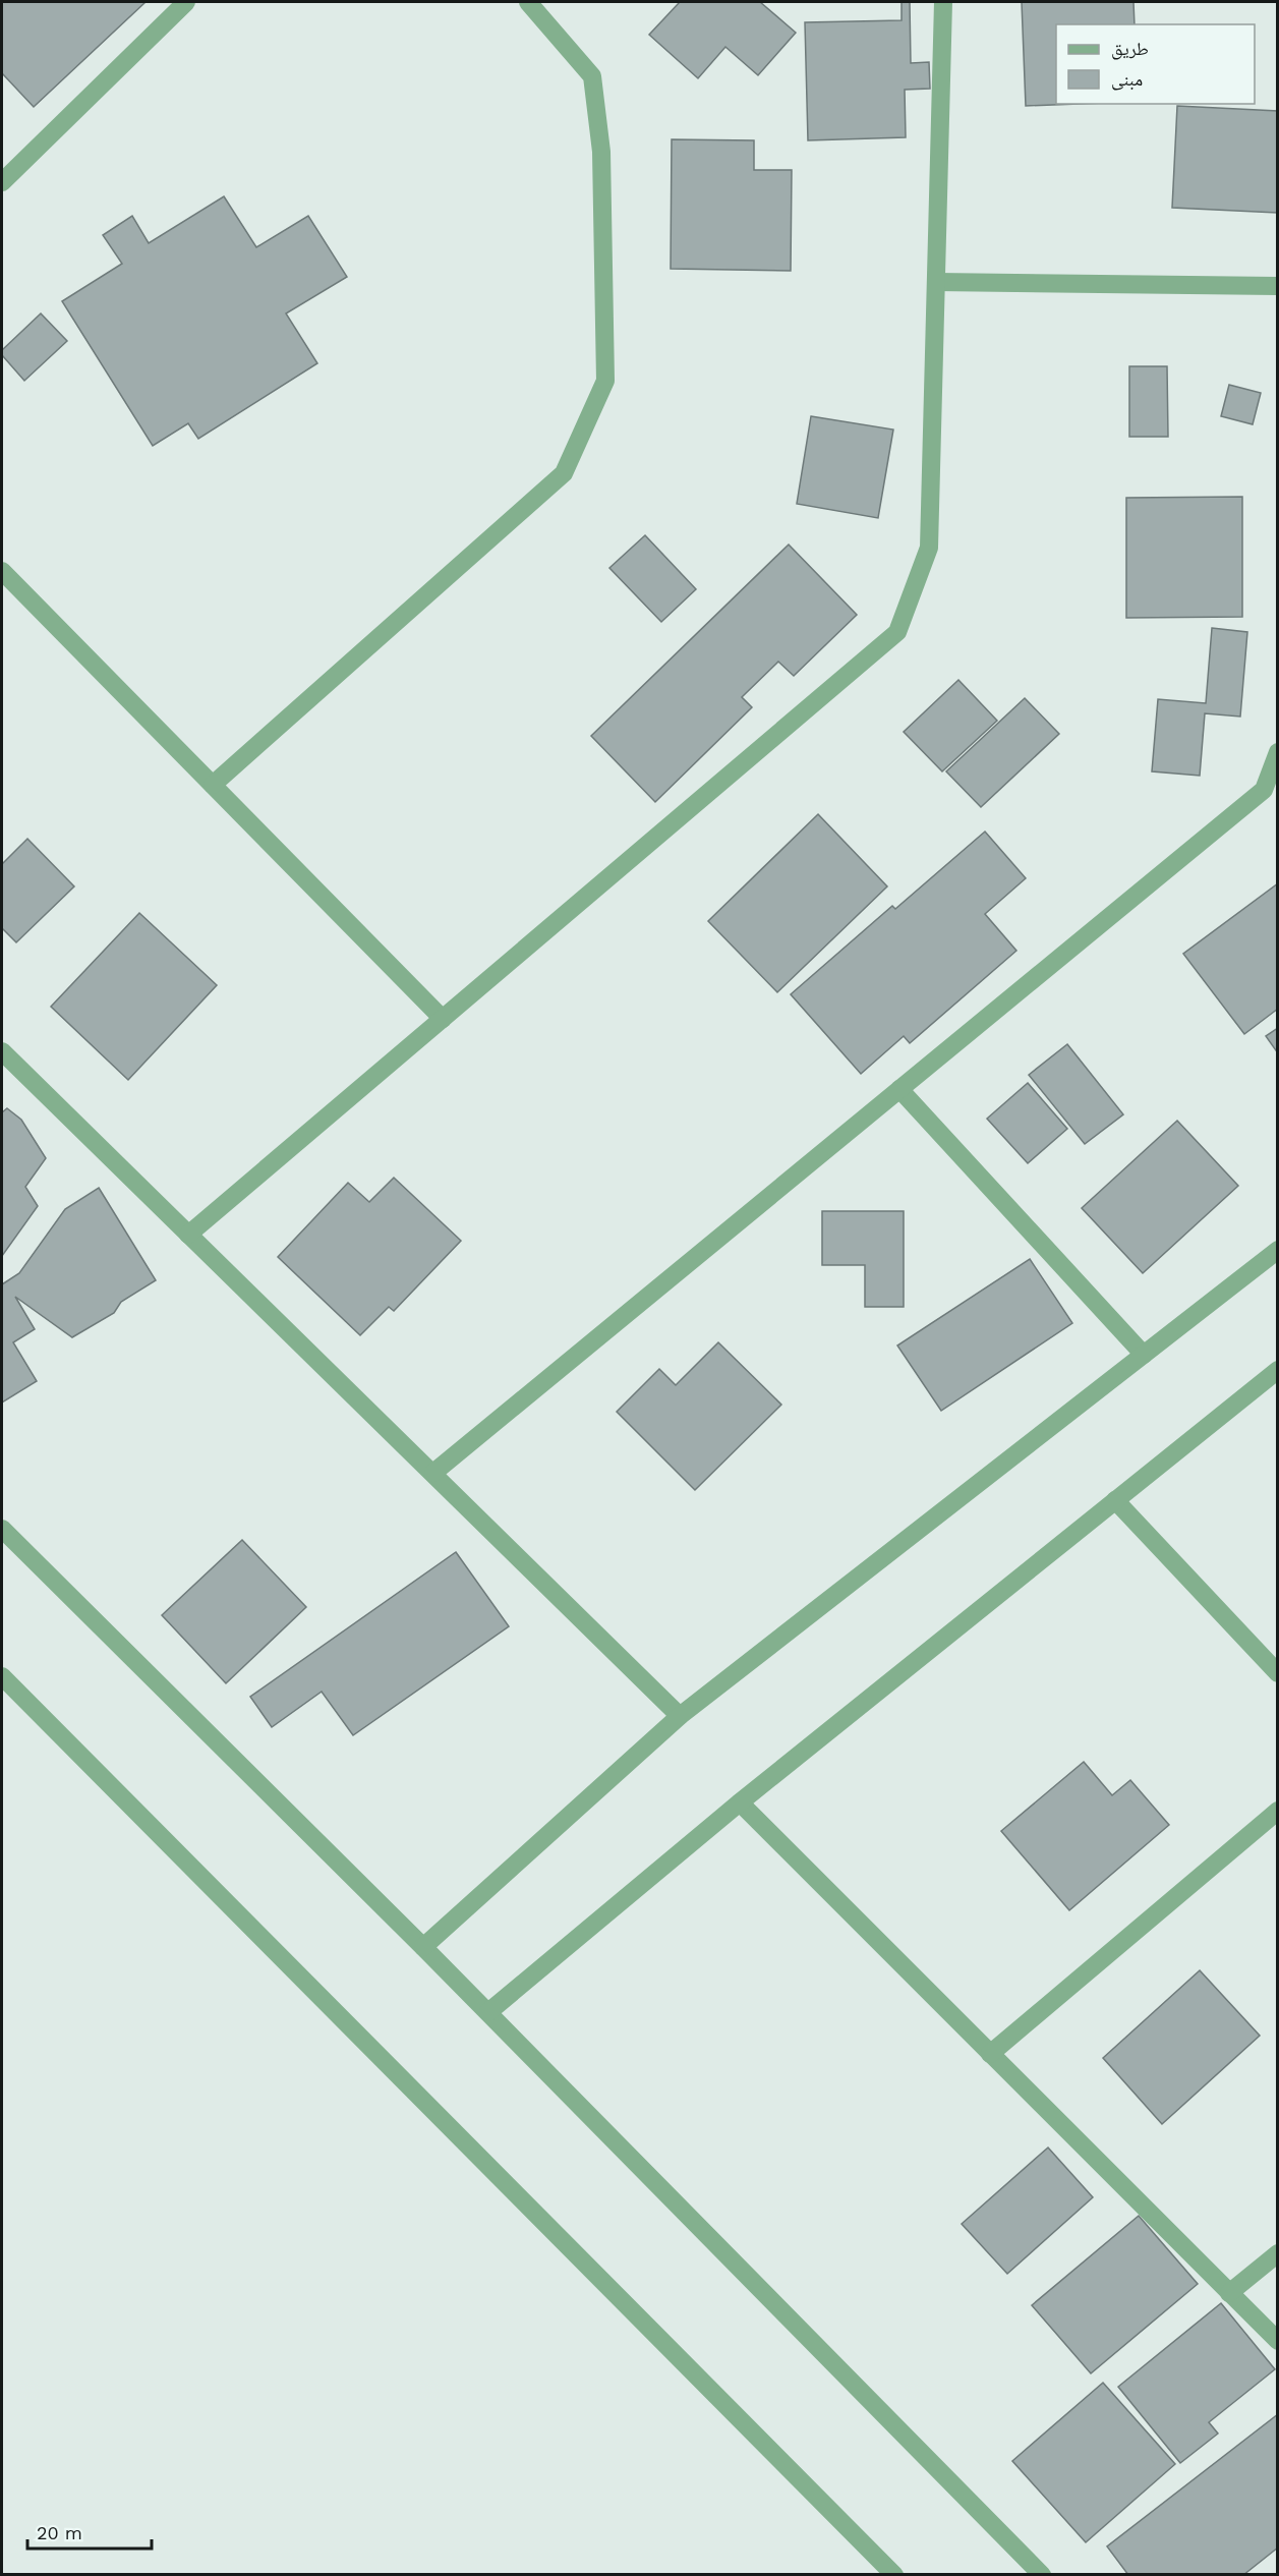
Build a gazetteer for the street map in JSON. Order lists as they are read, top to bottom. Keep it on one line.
{"legend":["طريق","مبنى"],"scale_bar":"20 m"}
